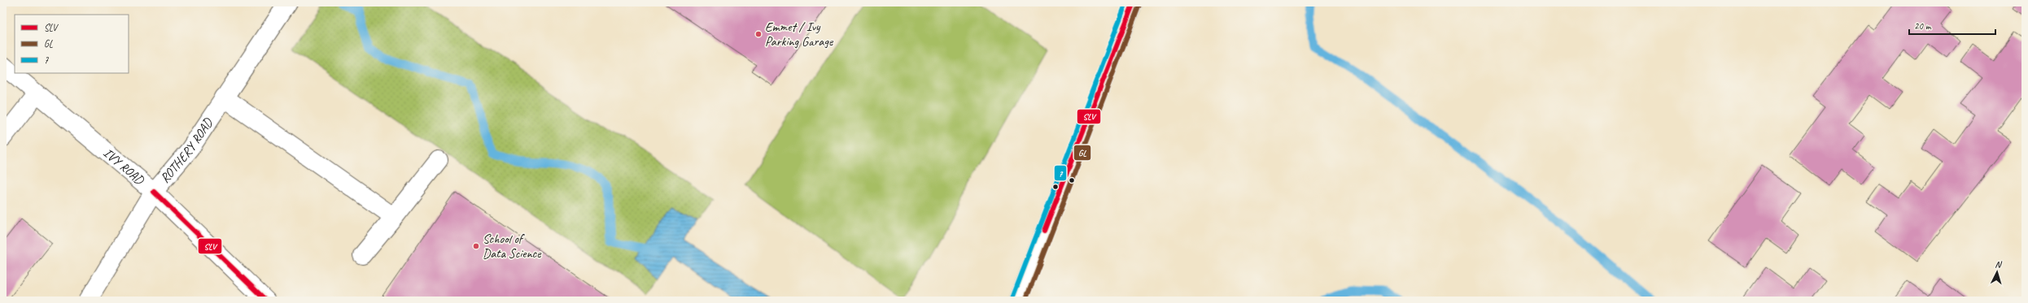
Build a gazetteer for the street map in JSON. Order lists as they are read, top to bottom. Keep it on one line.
{"streets":{"main road":["ROTHERY ROAD","IVY ROAD"]},"crossings":[["ROTHERY ROAD","IVY ROAD"]],"places":["Emmet / Ivy Parking Garage","School of Data Science"],"lines":["transit line SLV","transit line 7","transit line GL"],"legend":["SLV","GL","7"],"scale_bar":"20 m","north":"top"}
